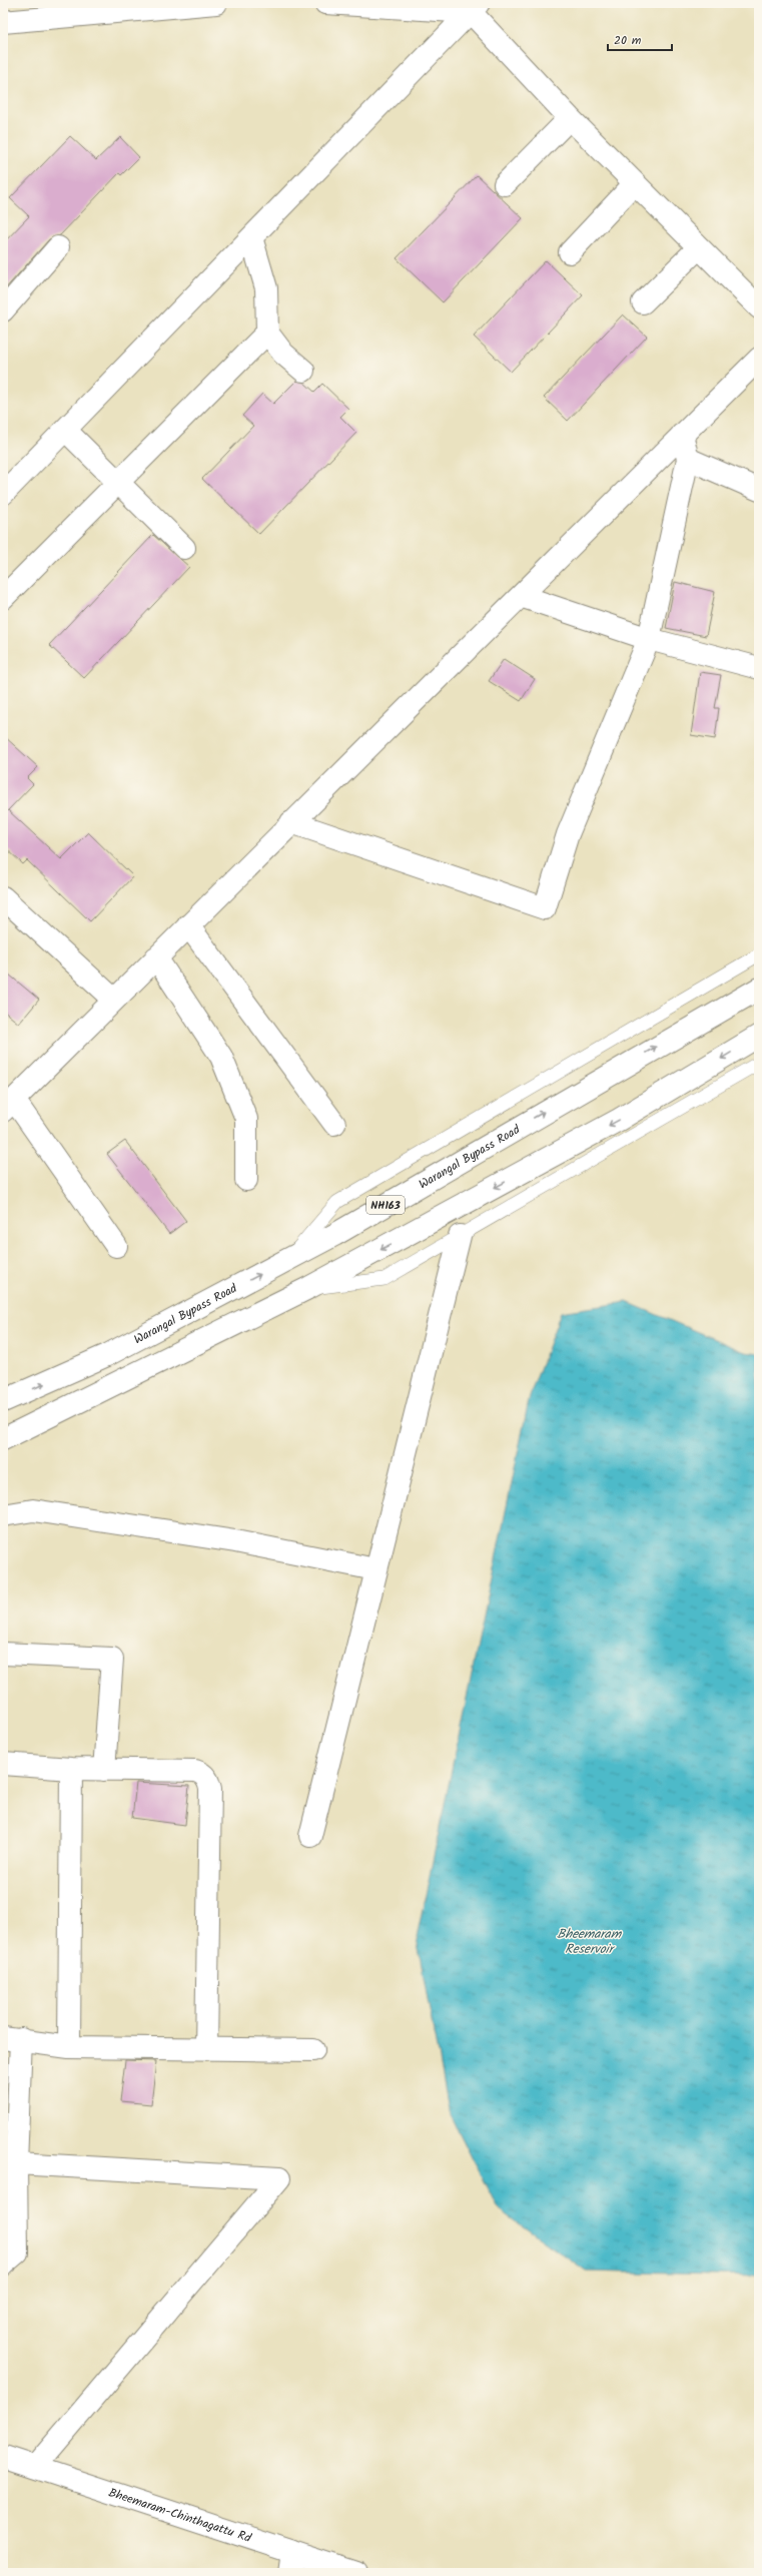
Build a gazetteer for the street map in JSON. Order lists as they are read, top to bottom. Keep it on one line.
{"streets":{"main road":["Warangal Bypass Road","NH163","Bheemaram-Chinthagattu Rd"]},"water":["Bheemaram Reservoir"],"scale_bar":"20 m"}
